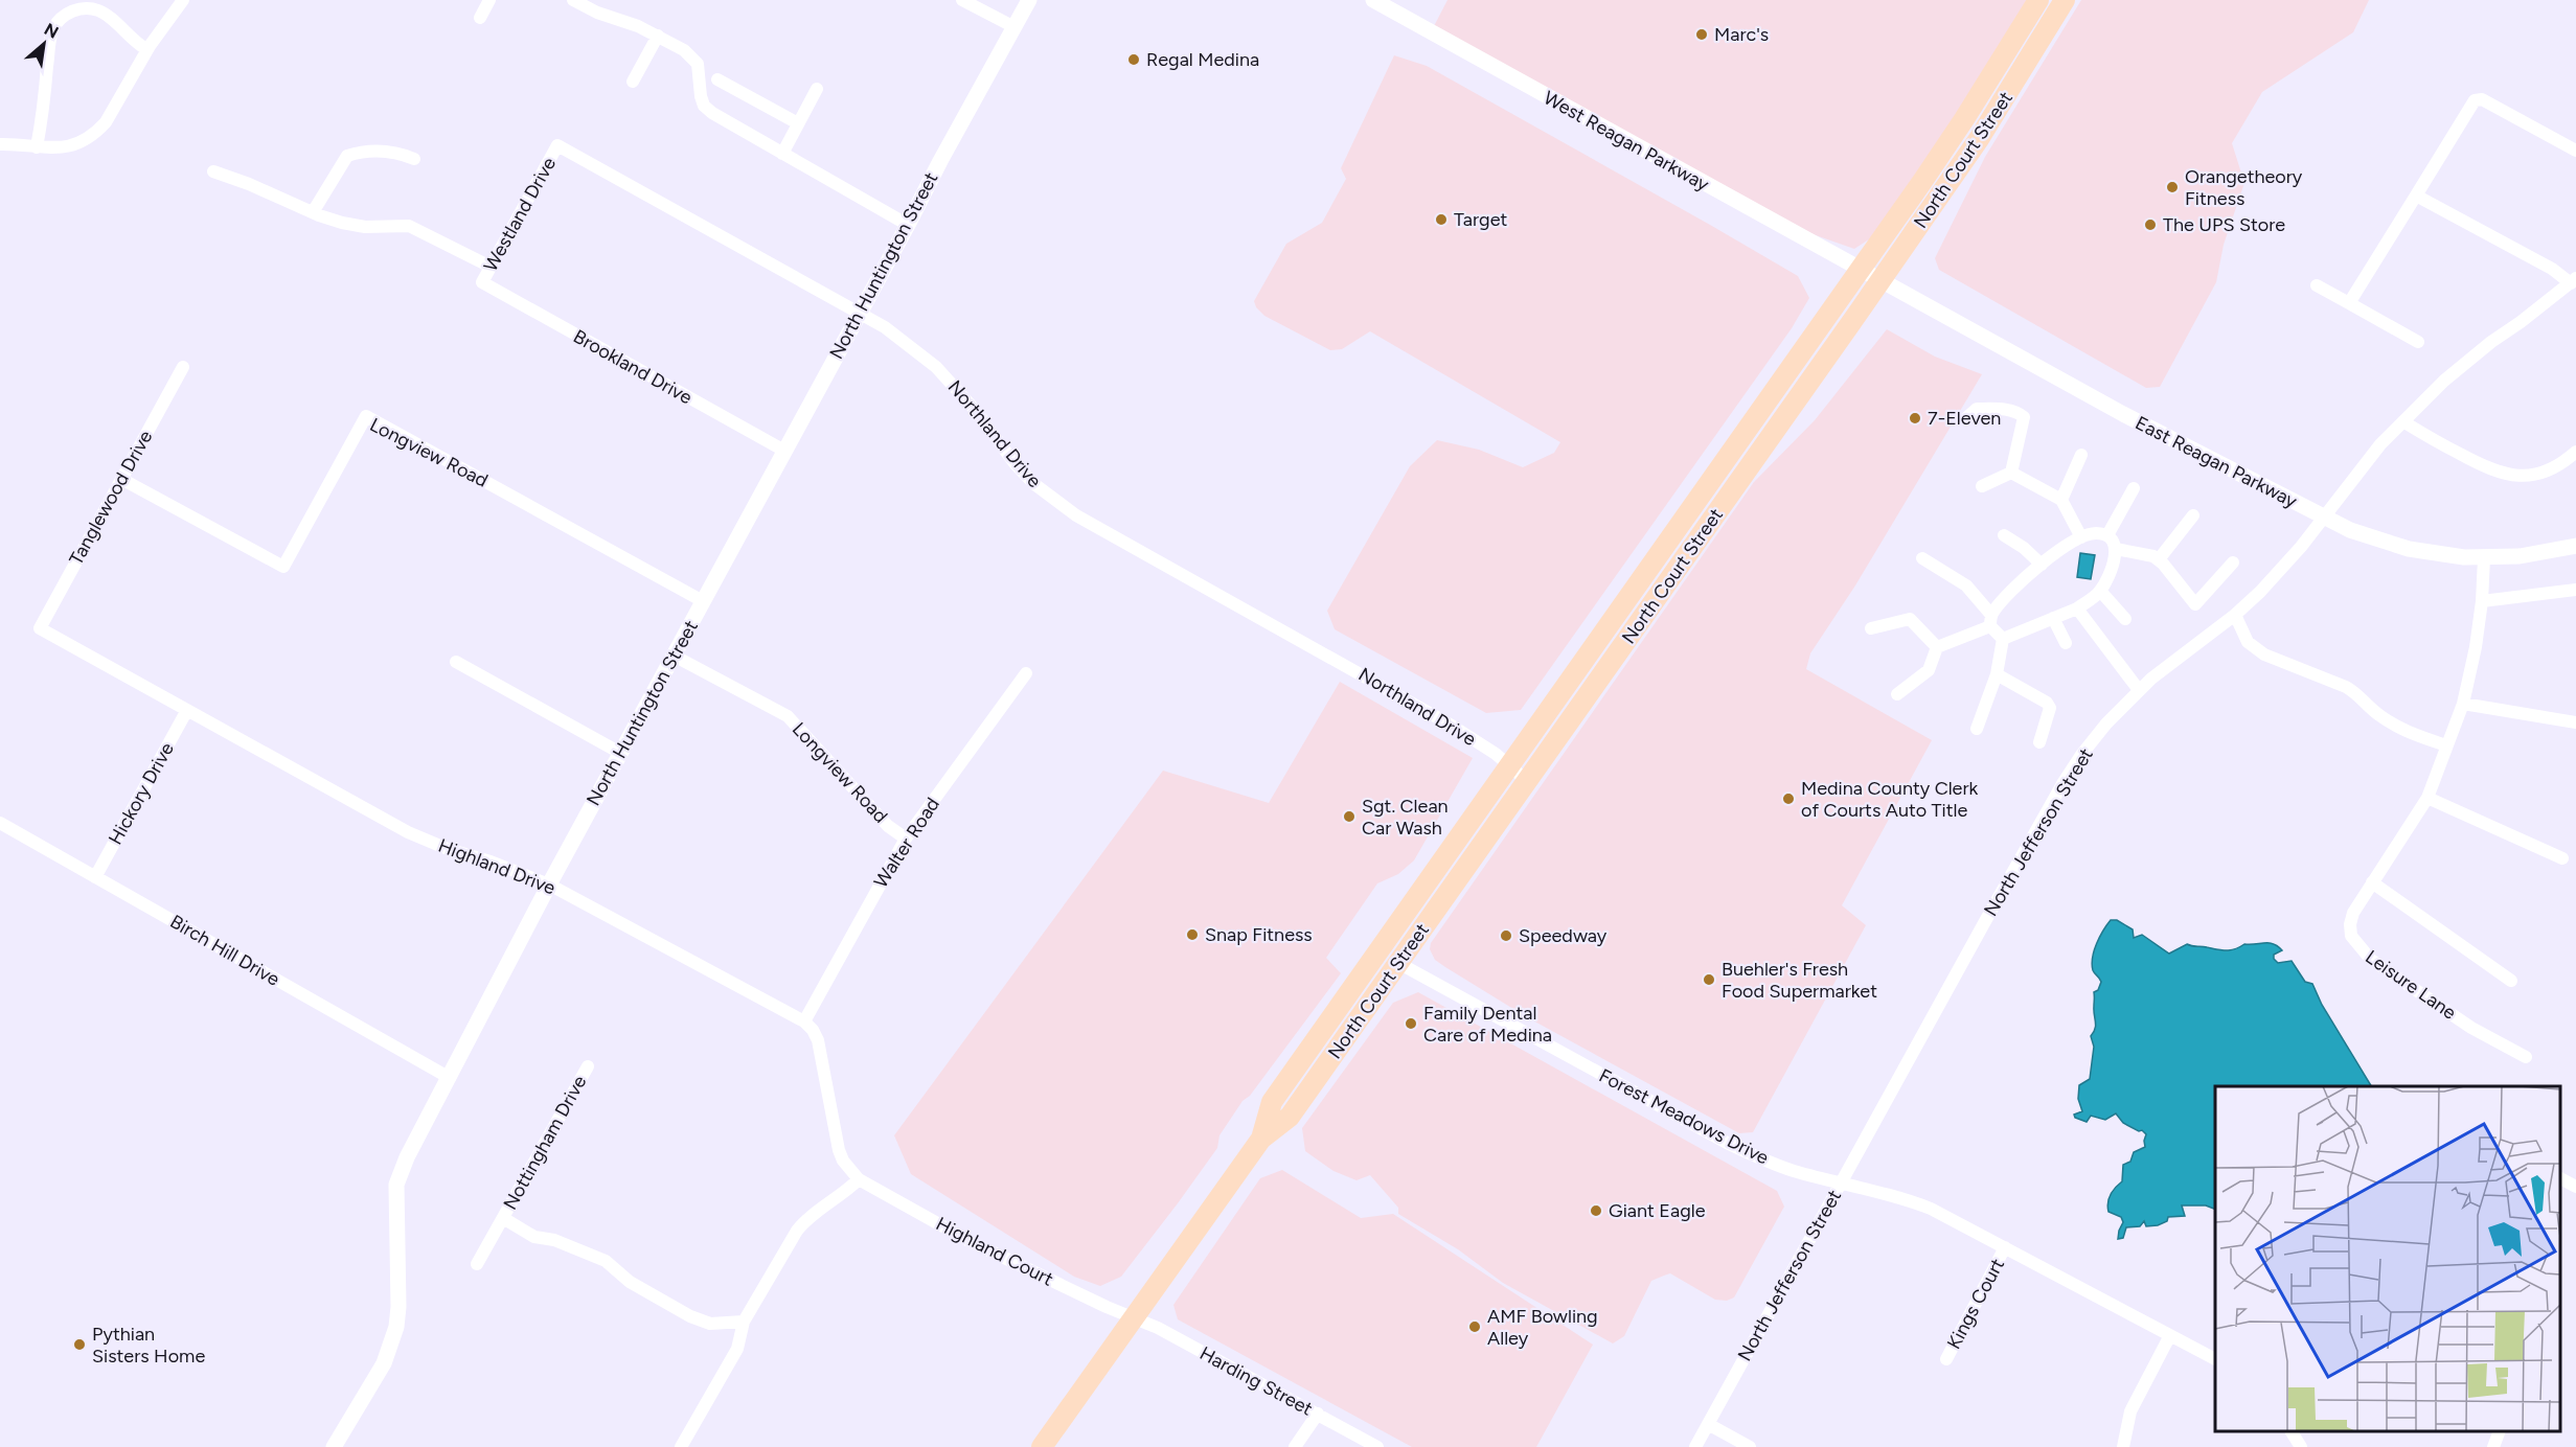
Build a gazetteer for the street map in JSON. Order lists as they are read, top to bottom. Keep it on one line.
{"streets":{"main road":["North Court Street"],"street":["West Reagan Parkway","Westland Drive","North Huntington Street","Brookland Drive","Northland Drive","Longview Road","East Reagan Parkway","Tanglewood Drive","Hickory Drive","North Jefferson Street","Walter Road","Highland Drive","Birch Hill Drive","Leisure Lane","Forest Meadows Drive","Nottingham Drive","Highland Court","Kings Court","Harding Street"]},"crossings":[["West Reagan Parkway","North Court Street"],["West Reagan Parkway","East Reagan Parkway"],["North Court Street","Northland Drive"],["North Court Street","East Reagan Parkway"],["North Court Street","Forest Meadows Drive"],["North Court Street","Highland Court"],["North Court Street","Harding Street"],["Westland Drive","Brookland Drive"],["Westland Drive","Northland Drive"],["North Huntington Street","Brookland Drive"],["North Huntington Street","Northland Drive"],["North Huntington Street","Longview Road"],["North Huntington Street","Highland Drive"],["North Huntington Street","Birch Hill Drive"],["Longview Road","Tanglewood Drive"],["Longview Road","Walter Road"],["East Reagan Parkway","North Jefferson Street"],["East Reagan Parkway","Leisure Lane"],["Tanglewood Drive","Highland Drive"],["Hickory Drive","Highland Drive"],["Hickory Drive","Birch Hill Drive"],["North Jefferson Street","Forest Meadows Drive"],["Walter Road","Highland Drive"],["Forest Meadows Drive","Kings Court"],["Highland Court","Harding Street"]],"places":["Marc's","Regal Medina","Orangetheory Fitness","Target","The UPS Store","7-Eleven","Medina County Clerk of Courts Auto Title","Sgt. Clean Car Wash","Snap Fitness","Speedway","Buehler's Fresh Food Supermarket","Family Dental Care of Medina","Giant Eagle","AMF Bowling Alley","Pythian Sisters Home"],"north":"top right"}
